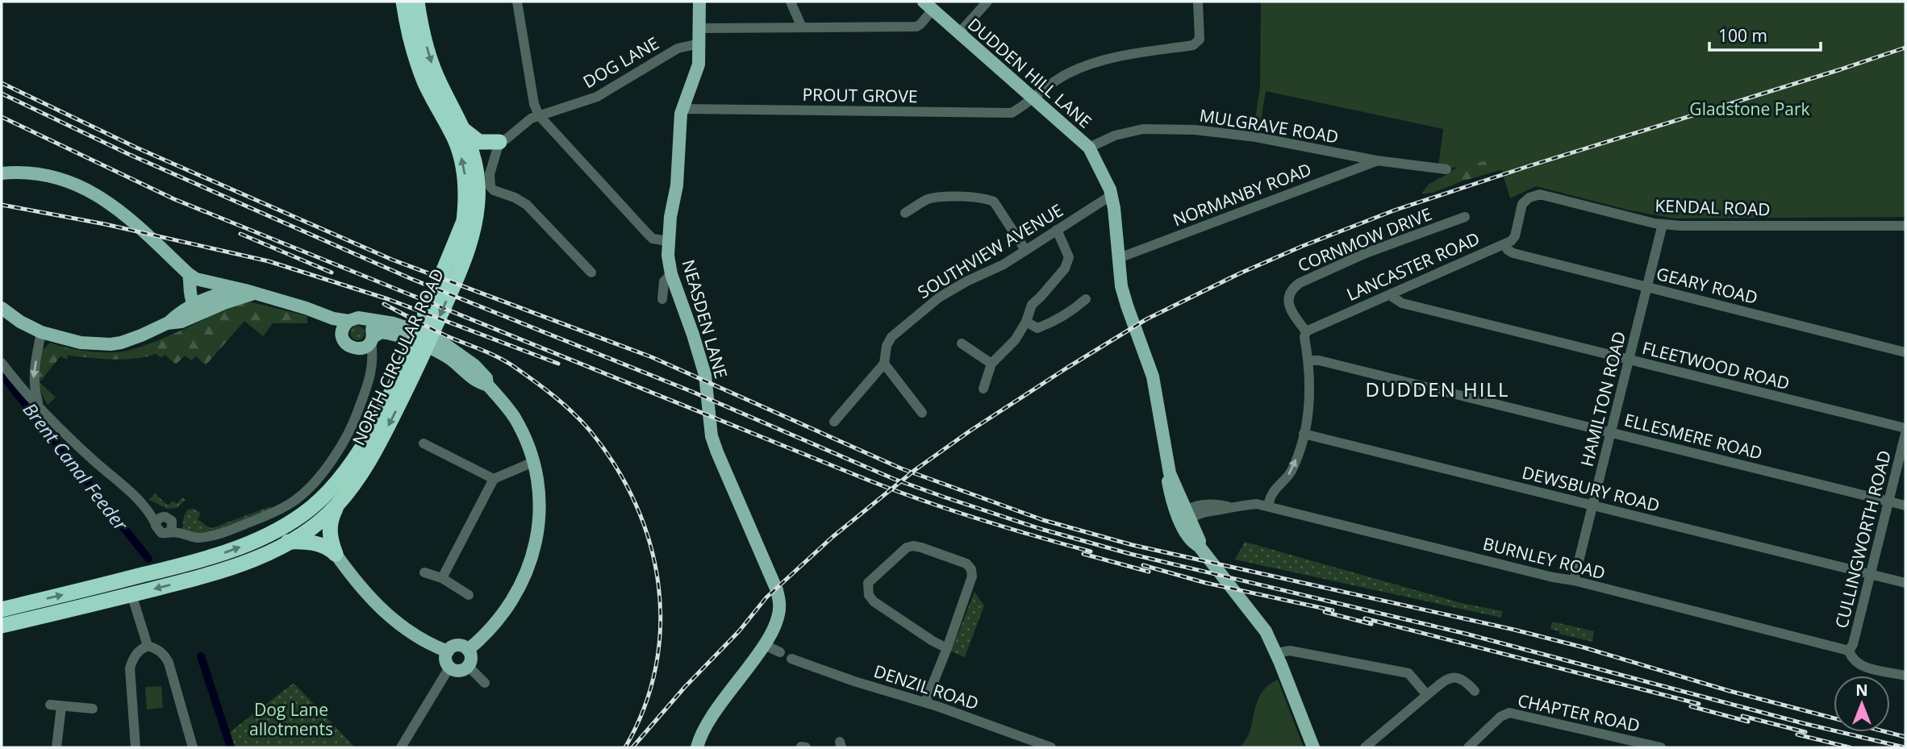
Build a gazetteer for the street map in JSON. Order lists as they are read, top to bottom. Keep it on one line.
{"streets":{"highway":["NORTH CIRCULAR ROAD"],"main road":["DUDDEN HILL LANE","NEASDEN LANE"],"street":["DOG LANE","PROUT GROVE","MULGRAVE ROAD","NORMANBY ROAD","KENDAL ROAD","CORNMOW DRIVE","SOUTHVIEW AVENUE","LANCASTER ROAD","GEARY ROAD","FLEETWOOD ROAD","HAMILTON ROAD","ELLESMERE ROAD","DEWSBURY ROAD","CULLINGWORTH ROAD","BURNLEY ROAD","DENZIL ROAD","CHAPTER ROAD"]},"crossings":[["DOG LANE","NEASDEN LANE"],["DUDDEN HILL LANE","PROUT GROVE"],["DUDDEN HILL LANE","MULGRAVE ROAD"],["DUDDEN HILL LANE","NORMANBY ROAD"],["DUDDEN HILL LANE","SOUTHVIEW AVENUE"],["DUDDEN HILL LANE","BURNLEY ROAD"],["PROUT GROVE","NEASDEN LANE"],["MULGRAVE ROAD","NORMANBY ROAD"],["KENDAL ROAD","LANCASTER ROAD"],["KENDAL ROAD","HAMILTON ROAD"],["CORNMOW DRIVE","LANCASTER ROAD"],["LANCASTER ROAD","GEARY ROAD"],["LANCASTER ROAD","FLEETWOOD ROAD"],["GEARY ROAD","HAMILTON ROAD"],["FLEETWOOD ROAD","HAMILTON ROAD"],["HAMILTON ROAD","ELLESMERE ROAD"],["HAMILTON ROAD","DEWSBURY ROAD"],["HAMILTON ROAD","BURNLEY ROAD"],["ELLESMERE ROAD","CULLINGWORTH ROAD"],["DEWSBURY ROAD","CULLINGWORTH ROAD"],["CULLINGWORTH ROAD","BURNLEY ROAD"]],"districts":["DUDDEN HILL"],"water":["Brent Canal Feeder"],"parks":["Gladstone Park","Dog Lane allotments"],"scale_bar":"100 m","north":"top"}
